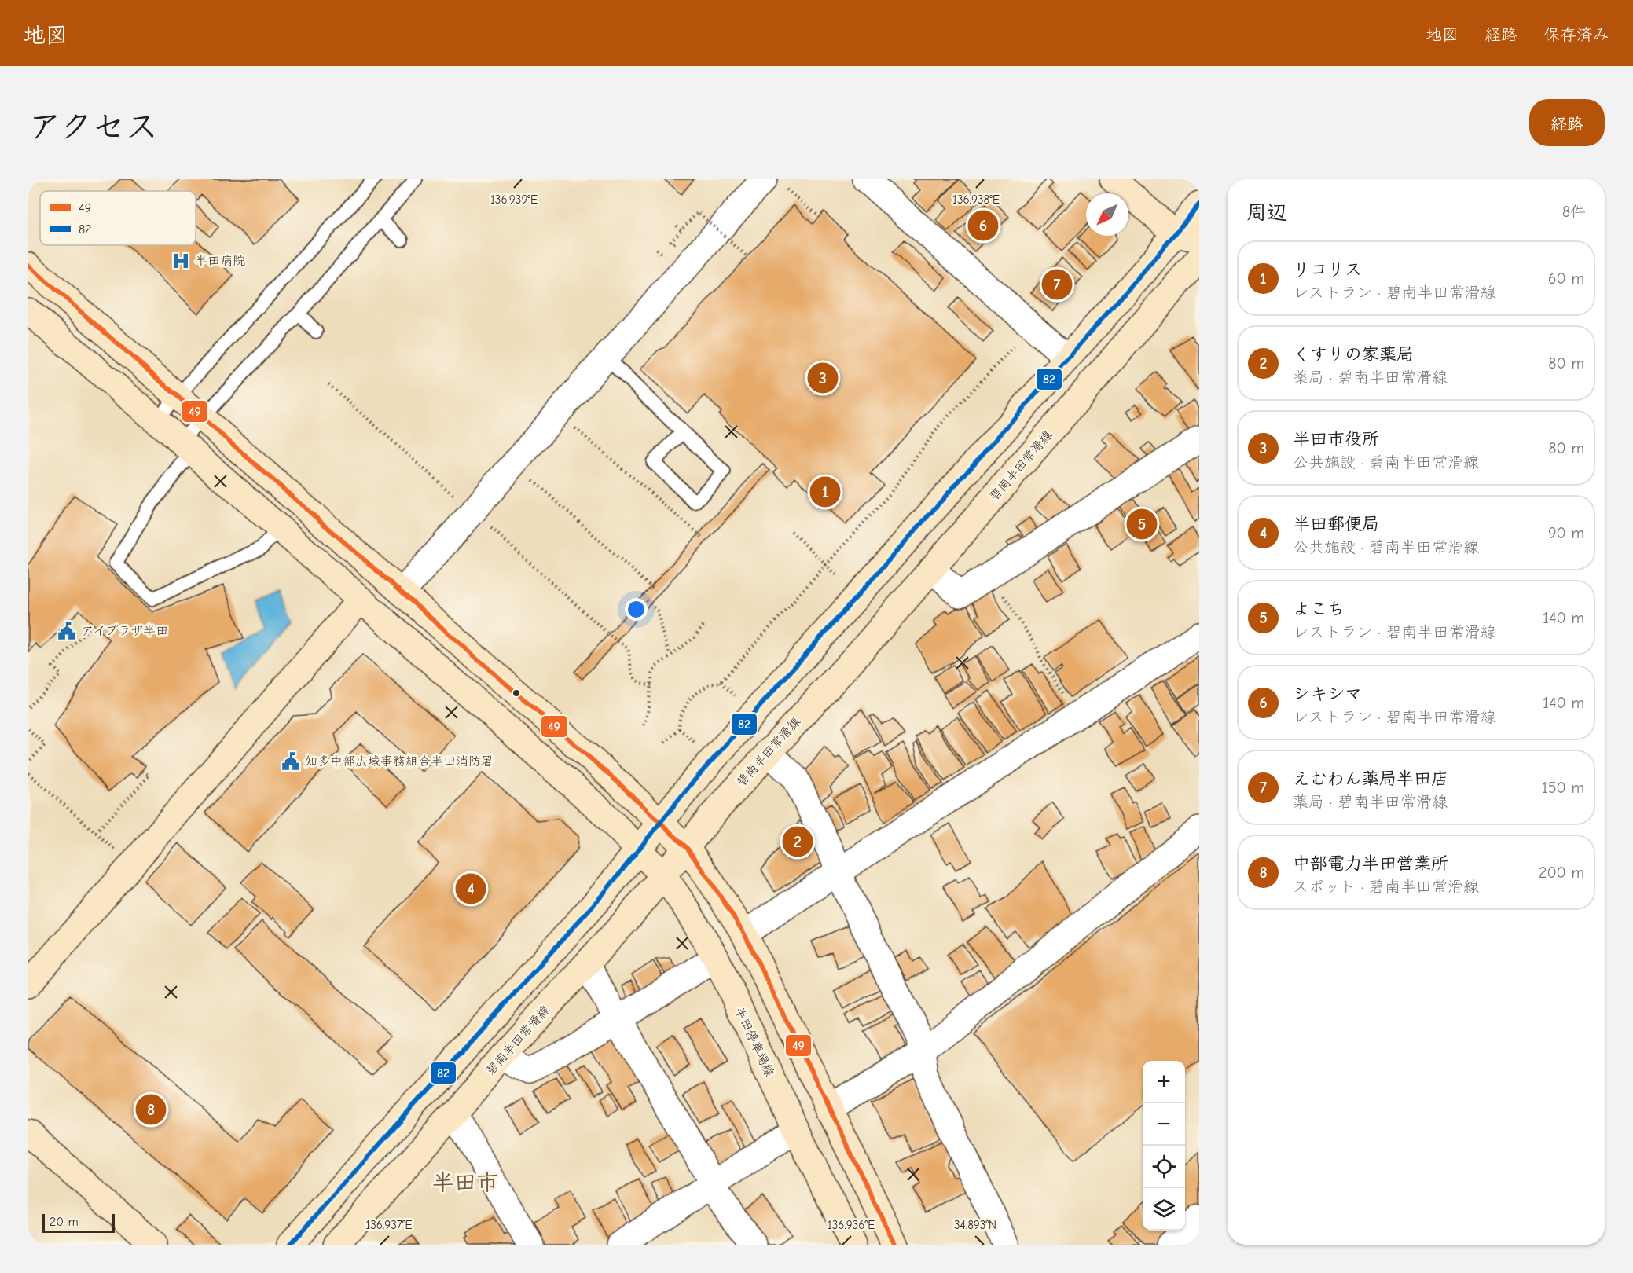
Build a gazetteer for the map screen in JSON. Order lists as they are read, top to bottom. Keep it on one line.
{"streets":{"main road":["碧南半田常滑線","半田停車場線"]},"crossings":[["碧南半田常滑線","半田停車場線"]],"districts":["半田市"],"places":{"hospital":["半田病院"],"public building":["アイプラザ半田","知多中部広域事務組合半田消防署"]},"lines":["transit line 82","transit line 49"],"legend":["49","82"],"scale_bar":"20 m","north":"bottom left","page":{"header":"地図","nav":["地図","経路","保存済み"],"title":"アクセス","buttons":"経路","heading":["周辺","8件"],"pins":["6","7","3","1","5","2","4","8"],"list":[{"mark":"1","name":"リコリス","note":"レストラン · 碧南半田常滑線","value":"60 m"},{"mark":"2","name":"くすりの家薬局","note":"薬局 · 碧南半田常滑線","value":"80 m"},{"mark":"3","name":"半田市役所","note":"公共施設 · 碧南半田常滑線","value":"80 m"},{"mark":"4","name":"半田郵便局","note":"公共施設 · 碧南半田常滑線","value":"90 m"},{"mark":"5","name":"よこち","note":"レストラン · 碧南半田常滑線","value":"140 m"},{"mark":"6","name":"シキシマ","note":"レストラン · 碧南半田常滑線","value":"140 m"},{"mark":"7","name":"えむわん薬局半田店","note":"薬局 · 碧南半田常滑線","value":"150 m"},{"mark":"8","name":"中部電力半田営業所","note":"スポット · 碧南半田常滑線","value":"200 m"}],"map_buttons":["+","−"],"scale":"20 m"},"coordinates":["136.939°E","136.938°E","136.937°E","136.936°E","34.893°N"]}
